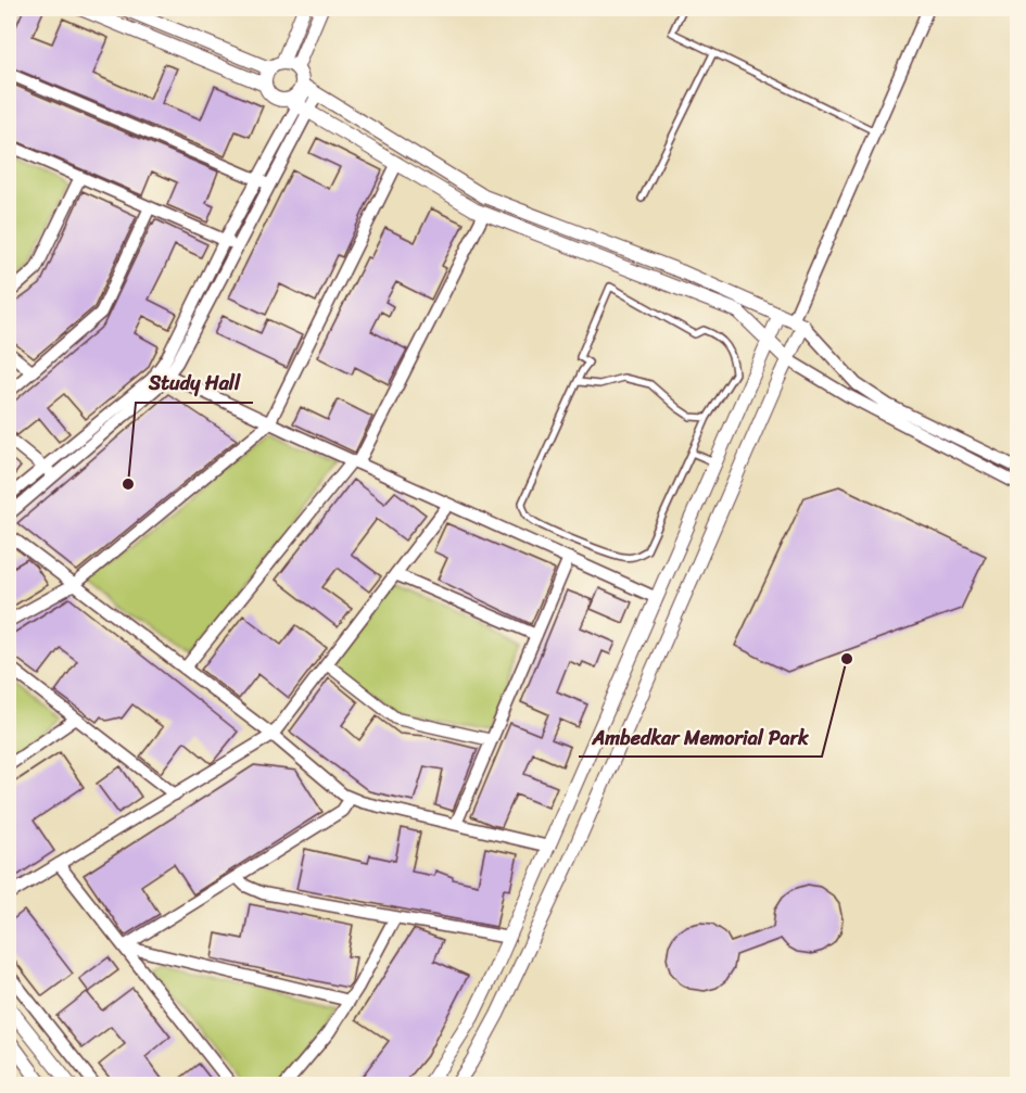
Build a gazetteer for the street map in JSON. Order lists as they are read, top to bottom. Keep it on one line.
{"places":["Study Hall","Ambedkar Memorial Park"]}
